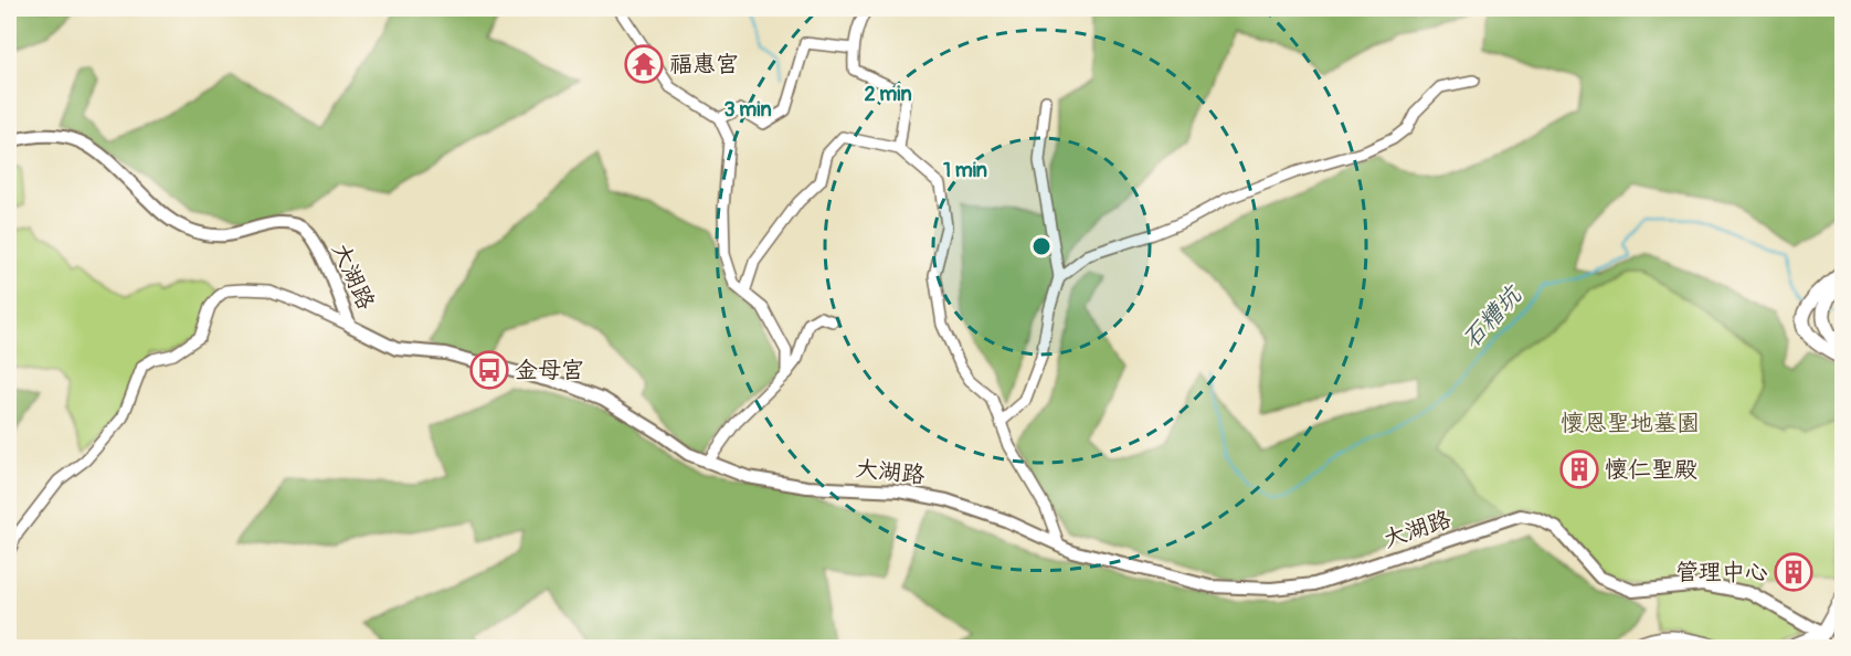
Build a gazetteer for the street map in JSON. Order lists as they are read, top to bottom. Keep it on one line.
{"streets":{"street":["大湖路"]},"water":["石糟坑"],"parks":["懷恩聖地墓園"],"places":{"temple":["福惠宮"],"bus stop":["金母宮"],"building":["懷仁聖殿","管理中心"]},"rings":["2 min","3 min","1 min"]}
